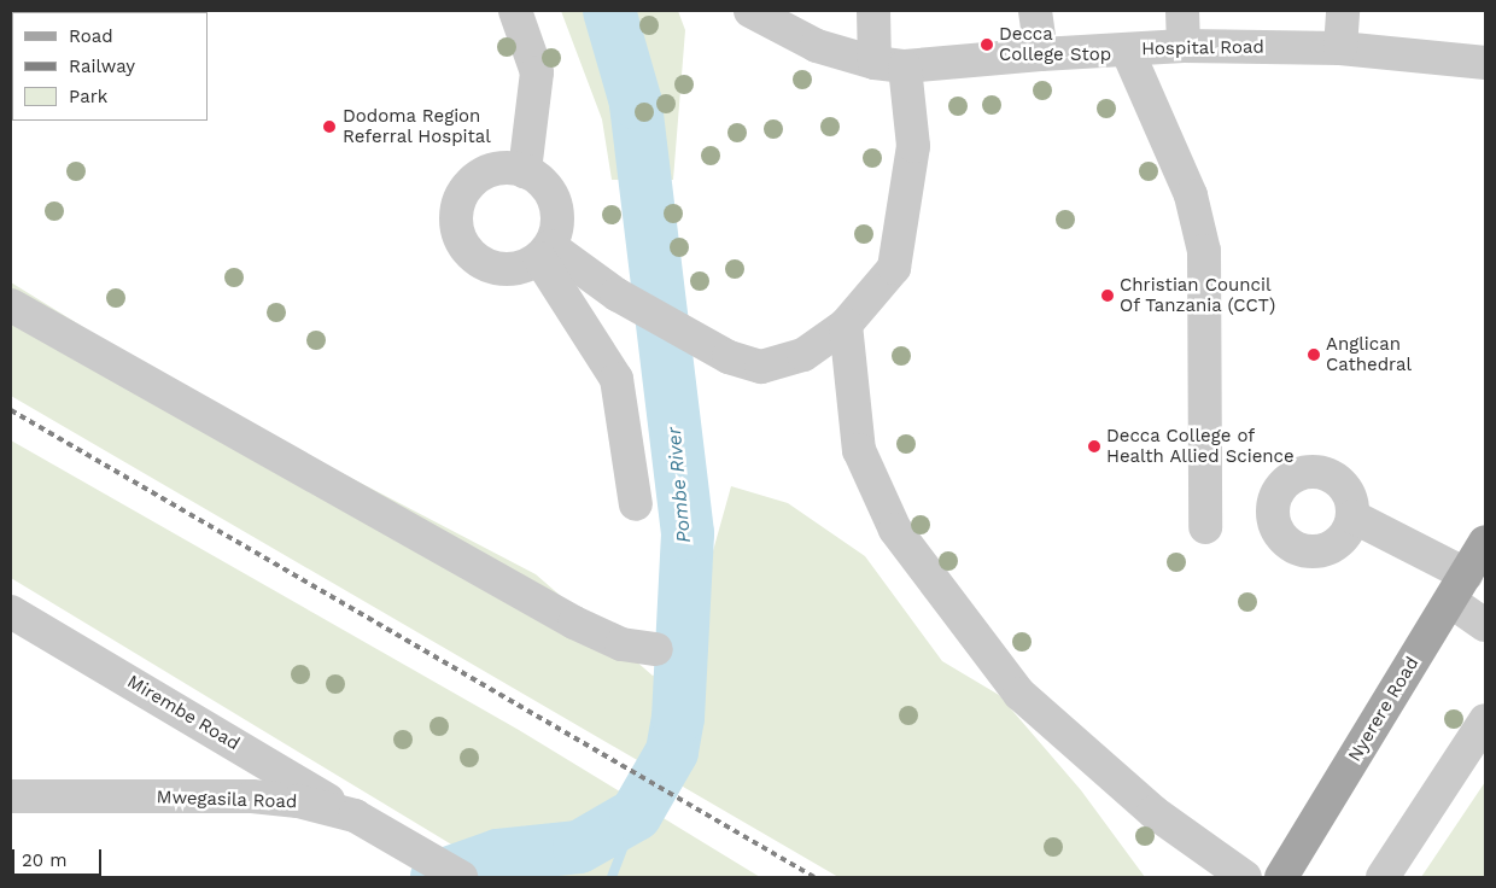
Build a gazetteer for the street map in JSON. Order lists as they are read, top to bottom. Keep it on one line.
{"streets":{"main road":["Nyerere Road"],"street":["Hospital Road","Mirembe Road","Mwegasila Road"]},"crossings":[["Mirembe Road","Mwegasila Road"]],"water":["Pombe River"],"places":["Decca College Stop","Dodoma Region Referral Hospital","Christian Council Of Tanzania (CCT)","Anglican Cathedral","Decca College of Health Allied Science"],"legend":["Road","Railway","Park"],"scale_bar":"20 m"}
